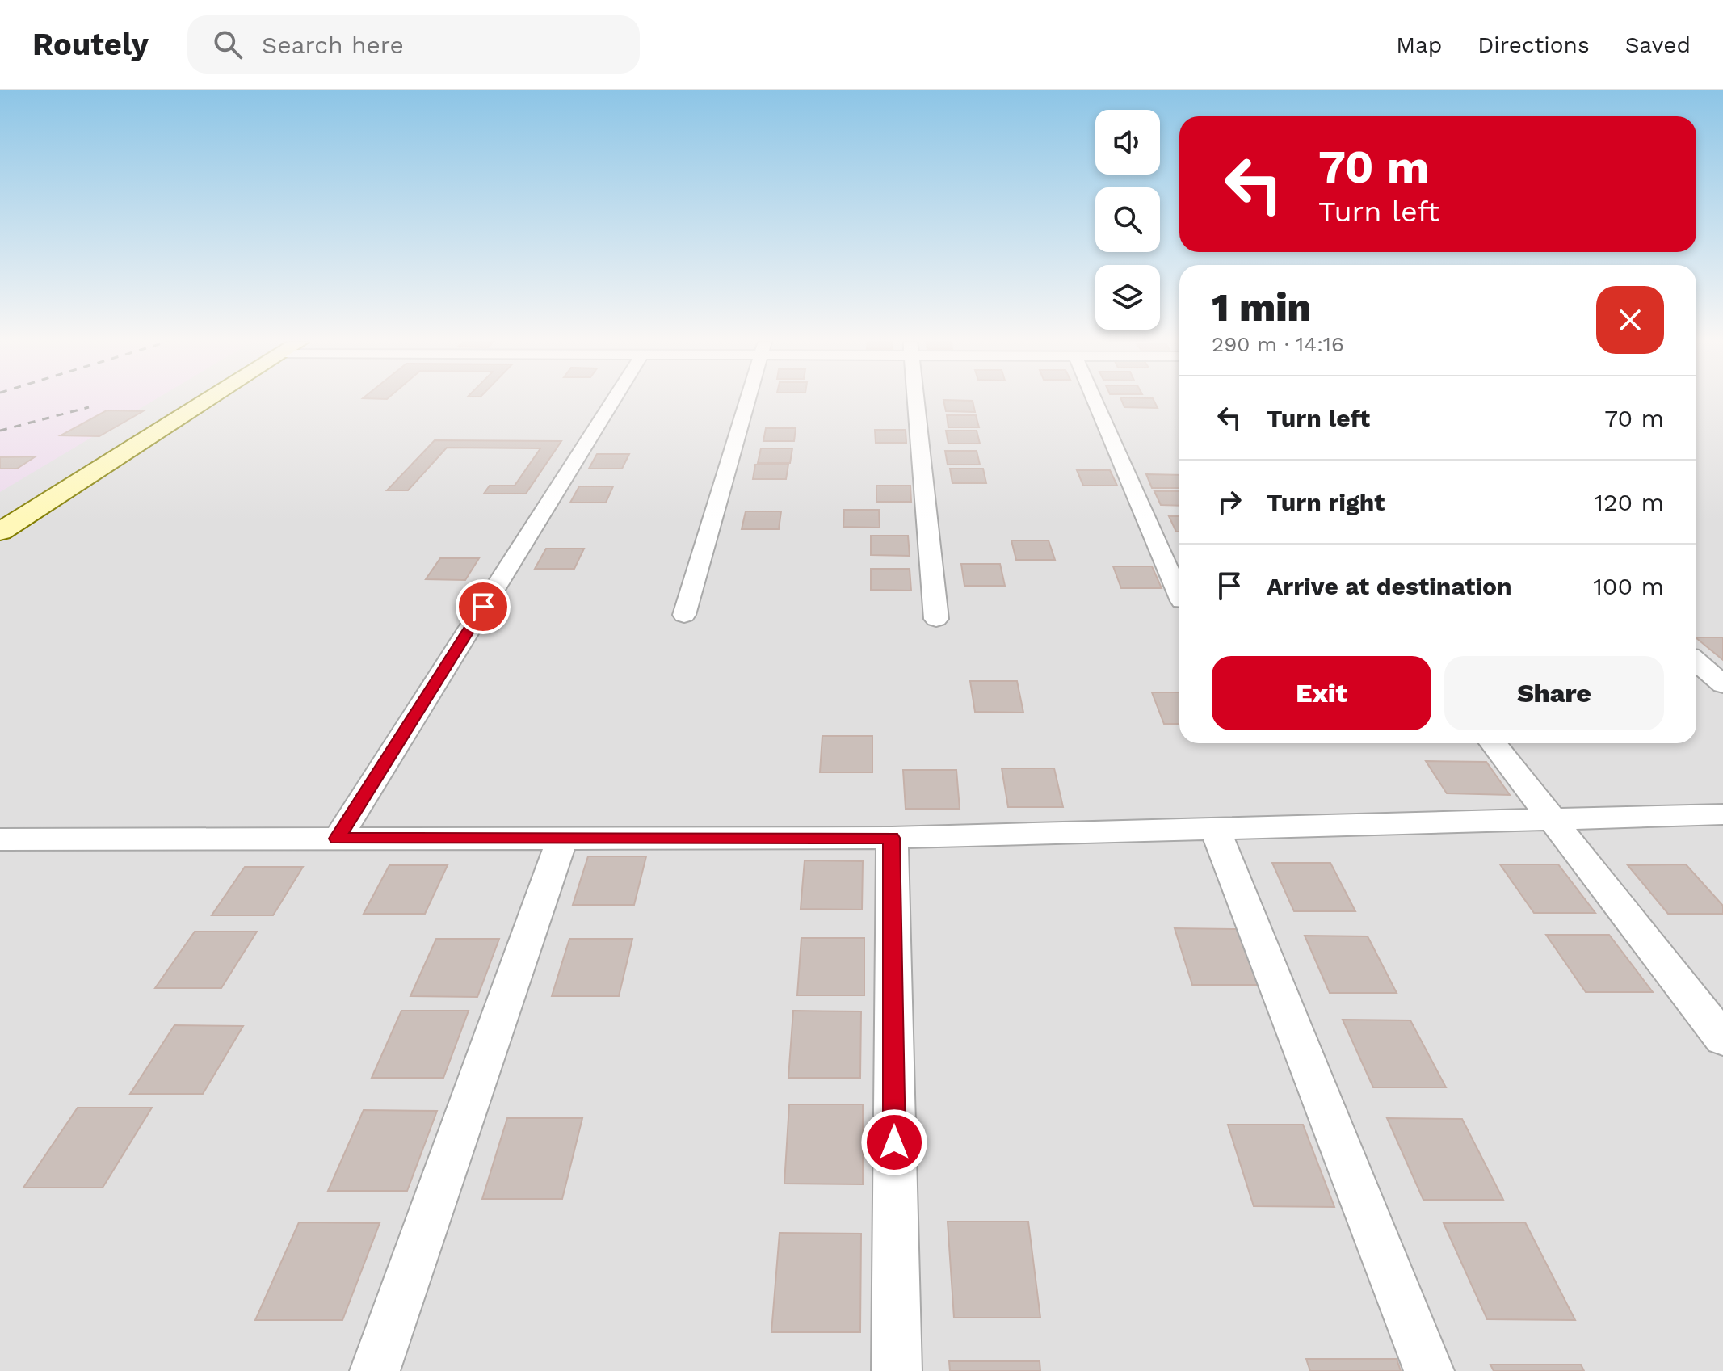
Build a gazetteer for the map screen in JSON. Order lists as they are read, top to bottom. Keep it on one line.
{"page":{"header":"Routely","search":"Search here","nav":["Map","Directions","Saved"],"turn":["70 m","Turn left"],"heading":["1 min","290 m · 14:16"],"list":[{"name":"Turn left","value":"70 m"},{"name":"Turn right","value":"120 m"},{"name":"Arrive at destination","value":"100 m"}],"buttons":["Exit","Share"]}}
